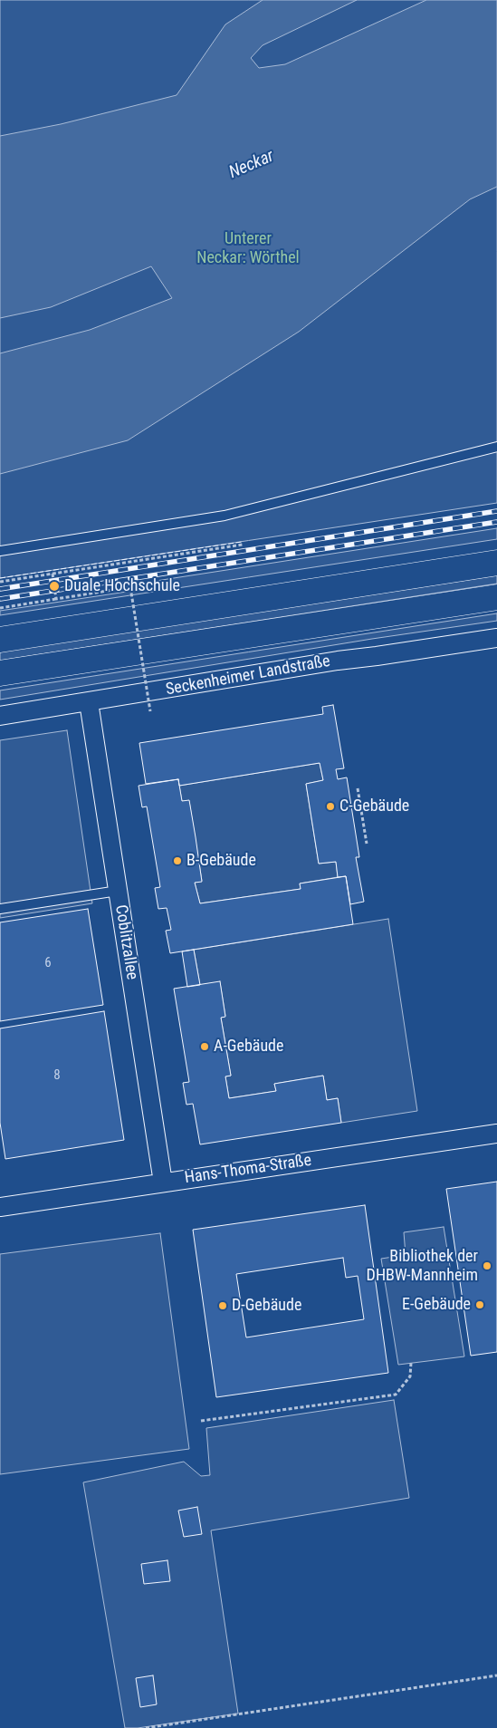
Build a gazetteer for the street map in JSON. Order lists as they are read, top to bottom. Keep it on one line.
{"streets":{"street":["Seckenheimer Landstraße","Coblitzallee","Hans-Thoma-Straße"]},"crossings":[["Seckenheimer Landstraße","Coblitzallee"],["Coblitzallee","Hans-Thoma-Straße"]],"water":["Neckar"],"parks":["Unterer Neckar: Wörthel"],"places":["Duale Hochschule","C-Gebäude","B-Gebäude","A-Gebäude","Bibliothek der DHBW-Mannheim","E-Gebäude","D-Gebäude"],"house_numbers":["6","8"]}
